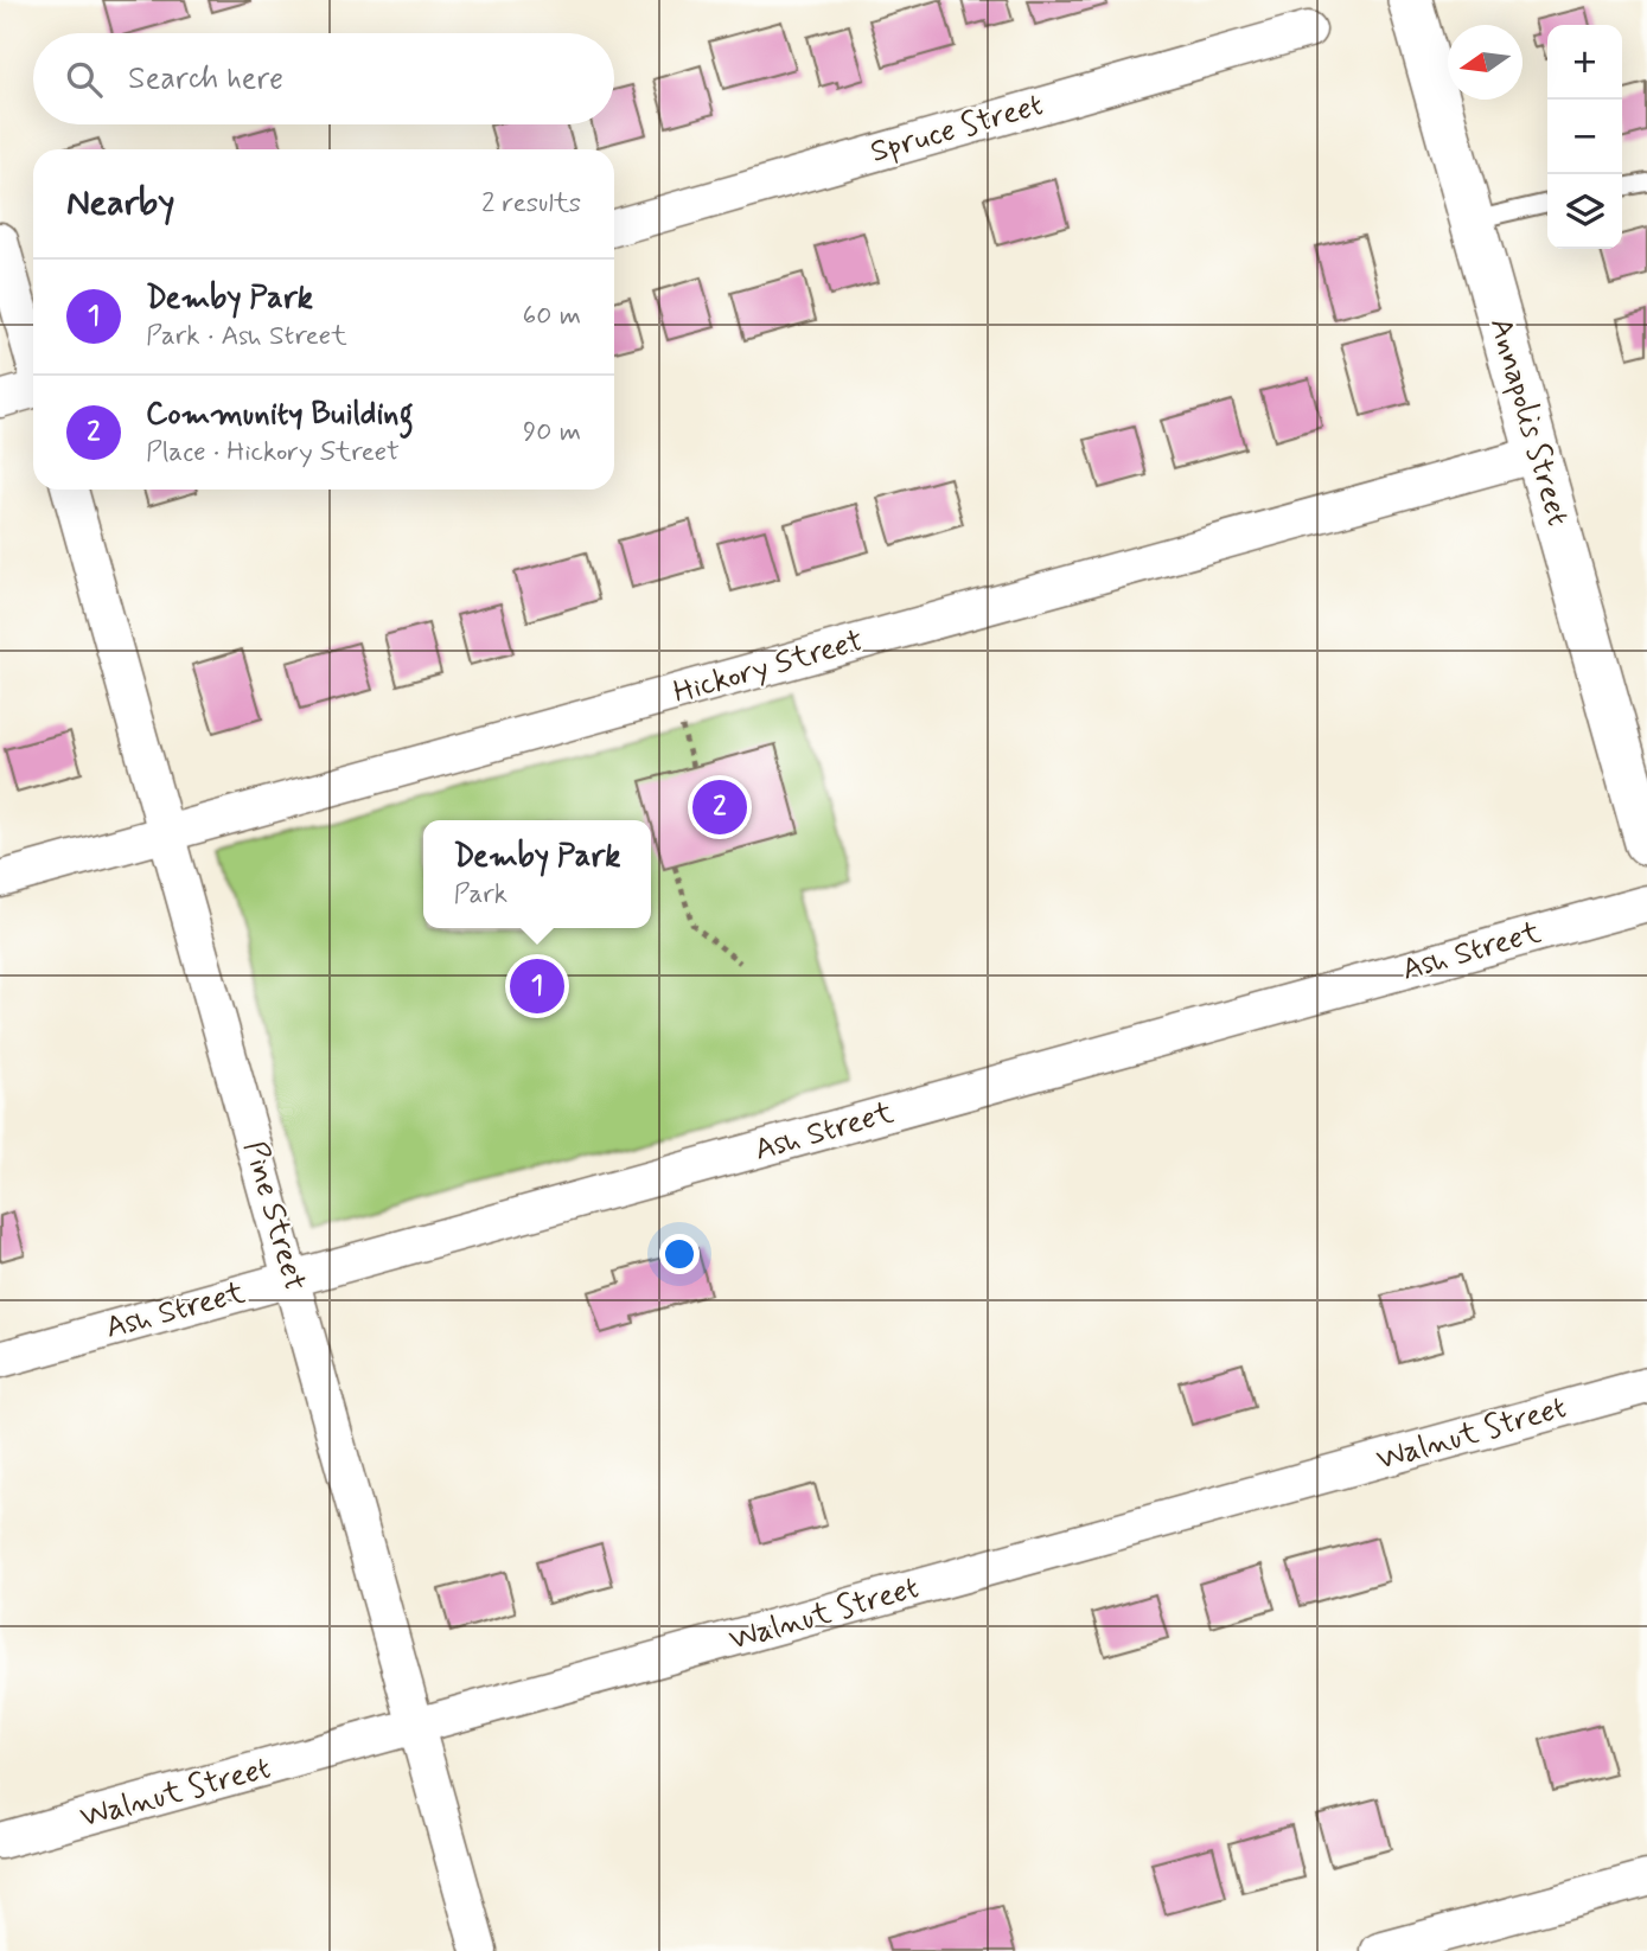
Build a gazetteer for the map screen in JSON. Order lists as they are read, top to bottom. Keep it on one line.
{"streets":{"street":["Spruce Street","Annapolis Street","Hickory Street","Ash Street","Pine Street","Walnut Street"]},"crossings":[["Annapolis Street","Hickory Street"],["Hickory Street","Pine Street"],["Ash Street","Pine Street"],["Pine Street","Walnut Street"]],"north":"left","page":{"map_buttons":["+","−"],"search":"Search here","heading":["Nearby","2 results"],"list":[{"mark":"1","name":"Demby Park","note":"Park · Ash Street","value":"60 m"},{"mark":"2","name":"Community Building","note":"Place · Hickory Street","value":"90 m"}],"pins":["2","1"],"popup":["Demby Park","Park"]}}
